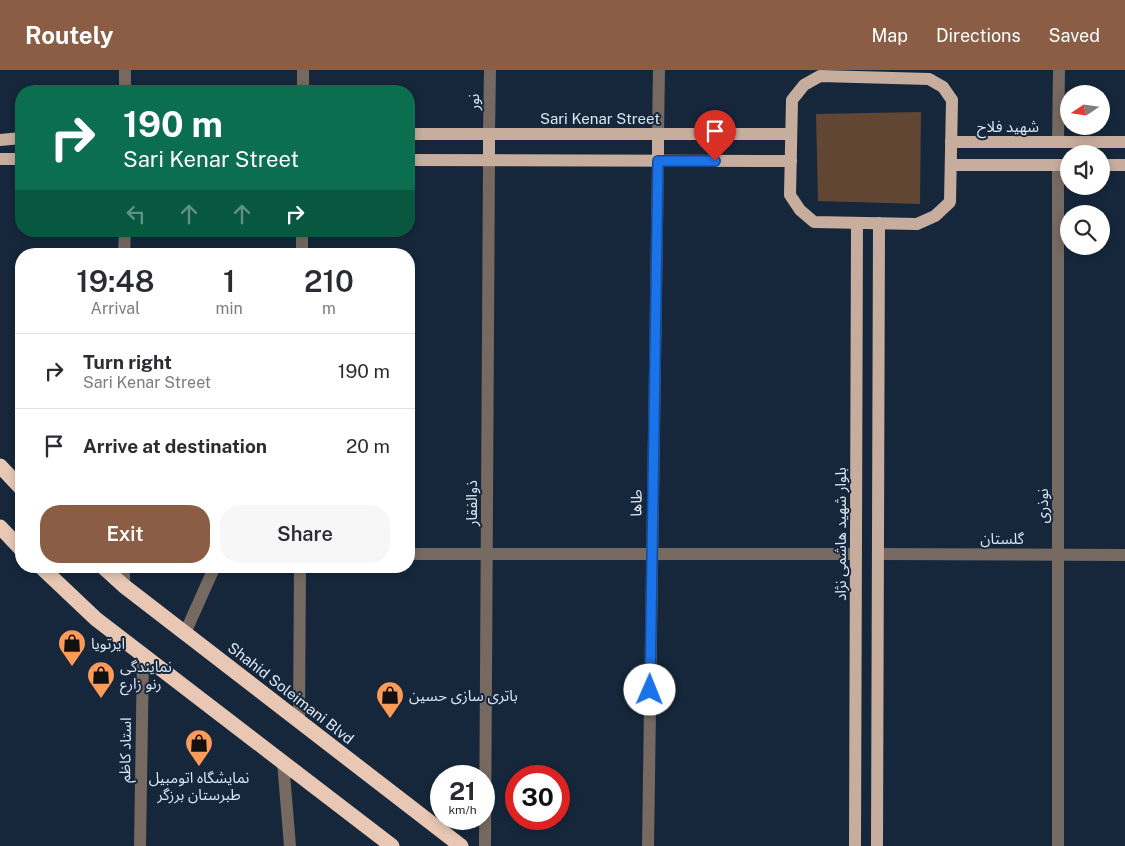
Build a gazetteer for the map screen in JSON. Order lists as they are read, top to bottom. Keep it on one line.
{"streets":{"highway":["Shahid Soleimani Blvd"],"main road":["Sari Kenar Street","شهید فلاح","بلوار شهید هاشمی نژاد"],"street":["نور","ذوالفقار","طاها","نوذری","گلستان","استاد کاظم"]},"crossings":[["نور","Sari Kenar Street"],["Sari Kenar Street","شهید فلاح"],["Sari Kenar Street","بلوار شهید هاشمی نژاد"],["شهید فلاح","بلوار شهید هاشمی نژاد"],["نوذری","گلستان"]],"places":{"shop":["ایرتویا","نمایندگی رنو زارع","باتری سازی حسین","نمایشگاه اتومبیل طبرستان برزگر"]},"north":"left","page":{"header":"Routely","nav":["Map","Directions","Saved"],"turn":["190 m","Sari Kenar Street"],"eta":["19:48","Arrival","1","min","210","m"],"list":[{"name":"Turn right","note":"Sari Kenar Street","value":"190 m"},{"name":"Arrive at destination","value":"20 m"}],"buttons":["Exit","Share"],"speed":"21 km/h","limit":"30"}}
